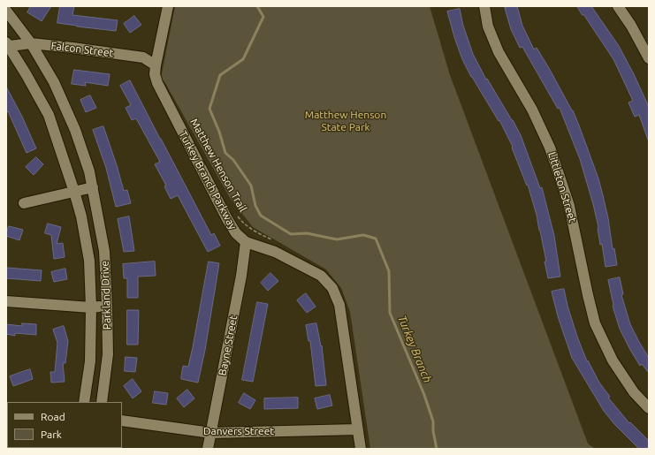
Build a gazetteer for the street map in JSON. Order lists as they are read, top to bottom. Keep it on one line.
{"streets":{"street":["Falcon Street","Turkey Branch Parkway","Littleton Street","Parkland Drive","Bayne Street","Danvers Street"],"path":["Matthew Henson Trail"]},"crossings":[["Falcon Street","Turkey Branch Parkway"],["Falcon Street","Parkland Drive"],["Turkey Branch Parkway","Bayne Street"],["Turkey Branch Parkway","Danvers Street"],["Bayne Street","Danvers Street"]],"water":["Turkey Branch"],"parks":["Matthew Henson State Park"],"legend":["Road","Park"]}
